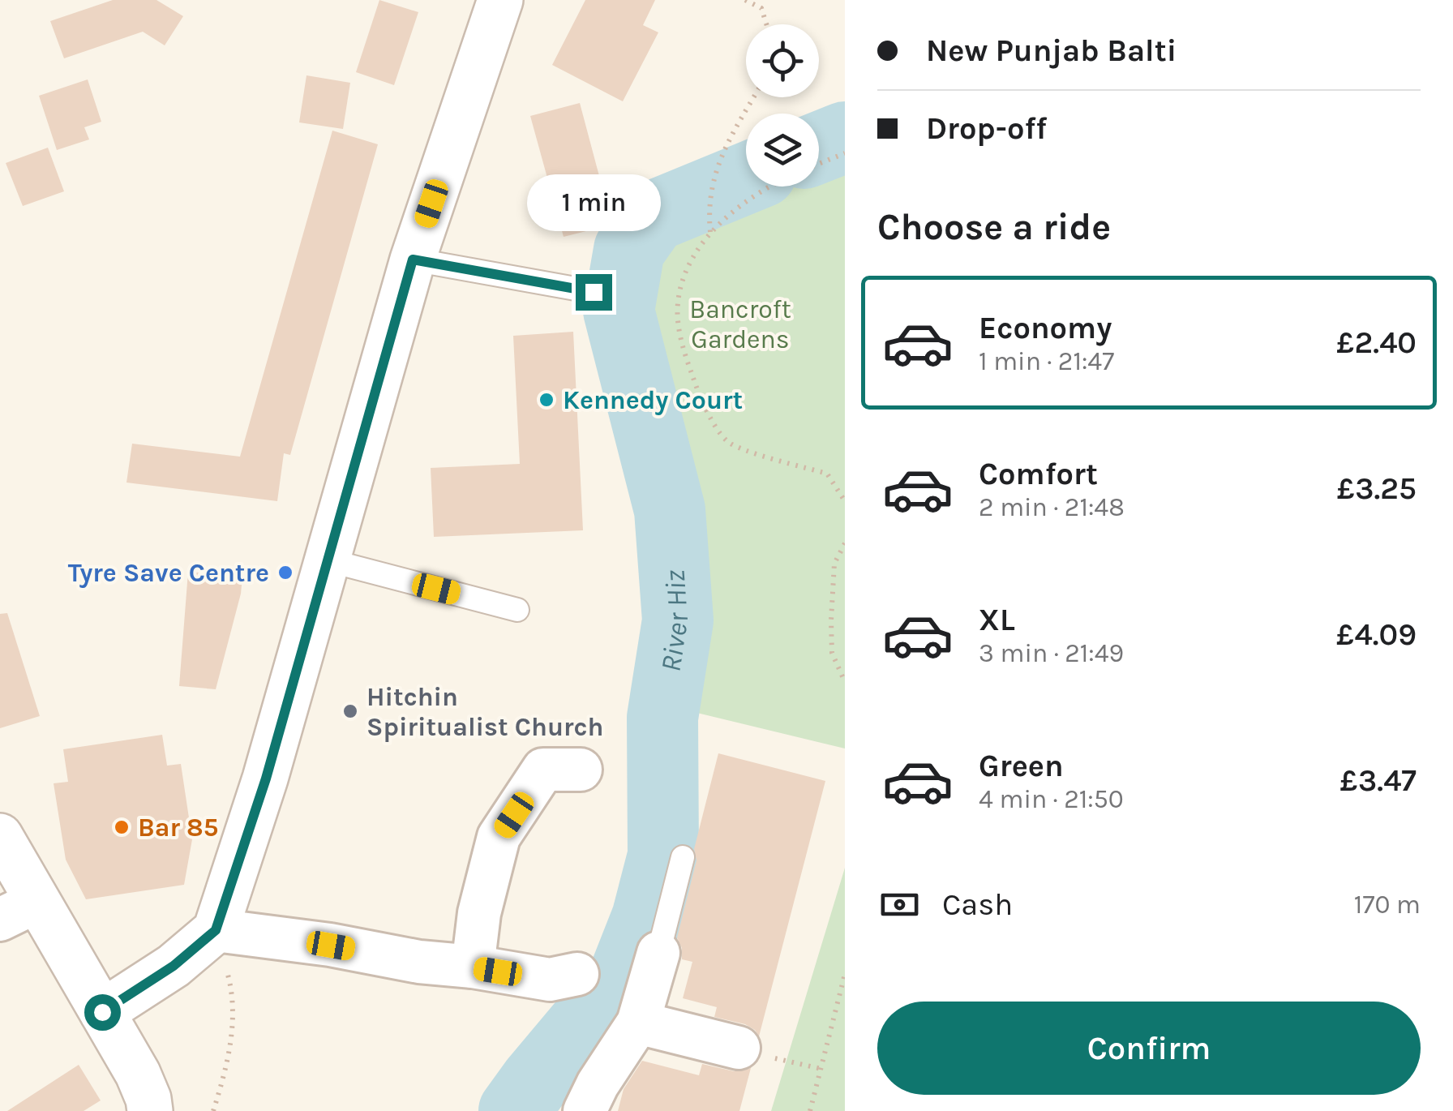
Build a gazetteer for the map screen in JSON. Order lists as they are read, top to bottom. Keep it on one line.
{"water":["River Hiz"],"parks":["Bancroft Gardens"],"places":["Kennedy Court","Tyre Save Centre","Hitchin Spiritualist Church","Bar 85"],"page":{"banner":["New Punjab Balti","Drop-off"],"bubble":"1 min","heading":"Choose a ride","list":[{"name":"Economy","note":"1 min · 21:47","value":"£2.40"},{"name":"Comfort","note":"2 min · 21:48","value":"£3.25"},{"name":"XL","note":"3 min · 21:49","value":"£4.09"},{"name":"Green","note":"4 min · 21:50","value":"£3.47"}],"pay":["Cash","170 m"],"buttons":"Confirm"}}
